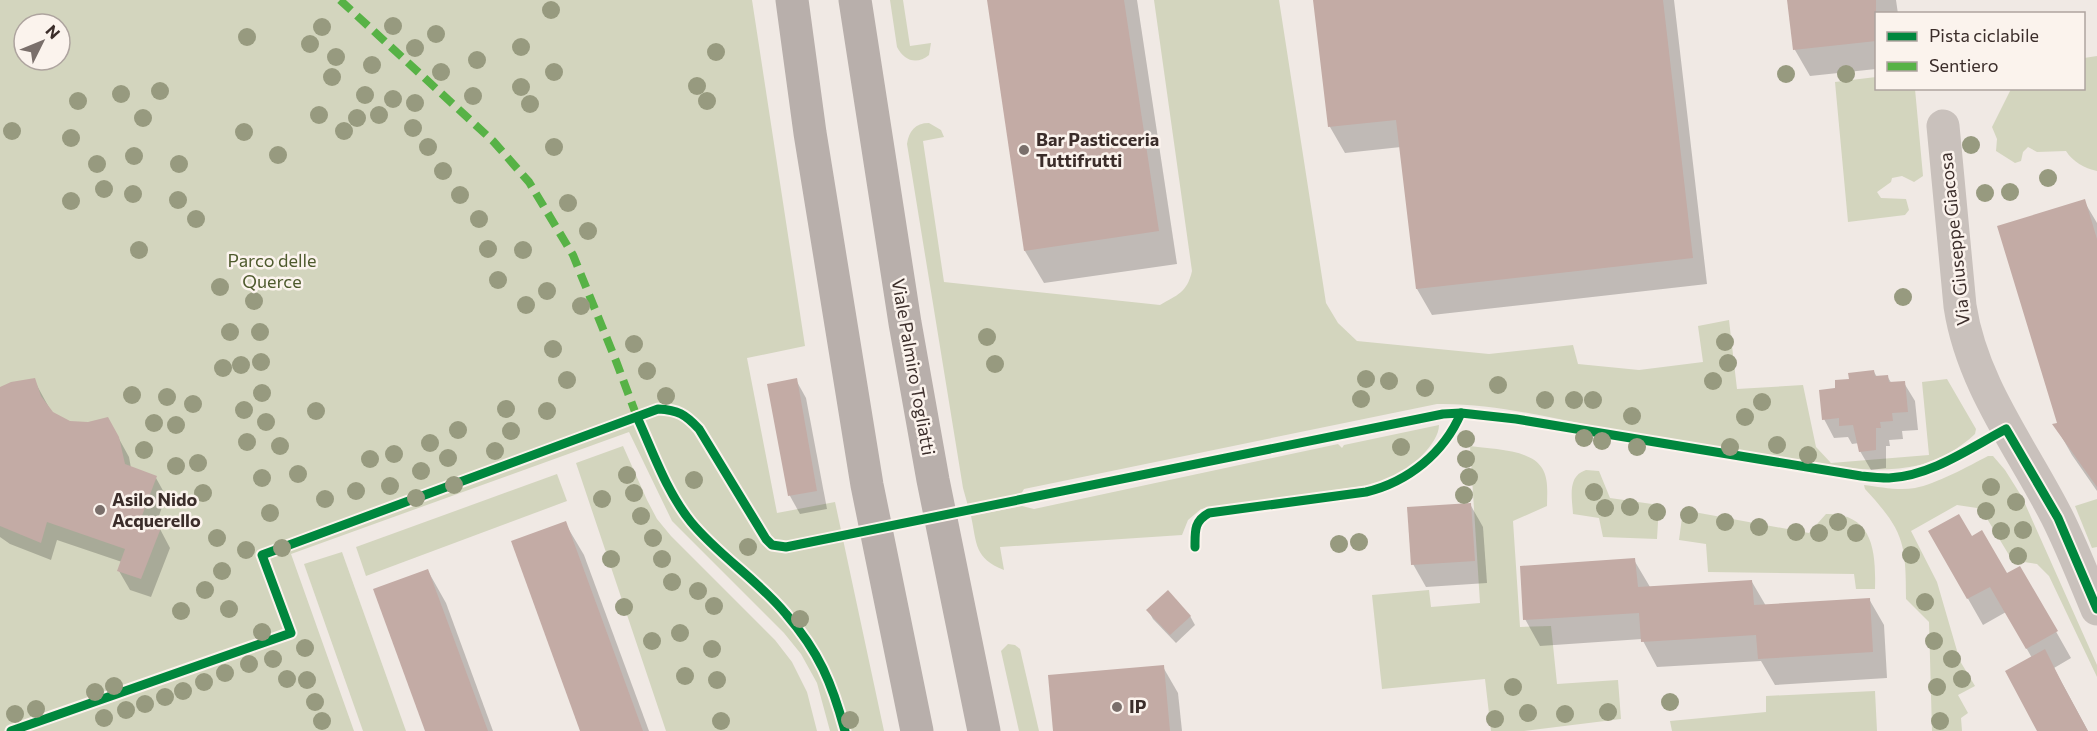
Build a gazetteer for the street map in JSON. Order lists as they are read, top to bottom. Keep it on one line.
{"streets":{"main road":["Viale Palmiro Togliatti"],"street":["Via Giuseppe Giacosa"]},"parks":["Parco delle Querce"],"places":["Bar Pasticceria Tuttifrutti","Asilo Nido Acquerello","IP"],"legend":["Pista ciclabile","Sentiero"],"north":"top right"}
